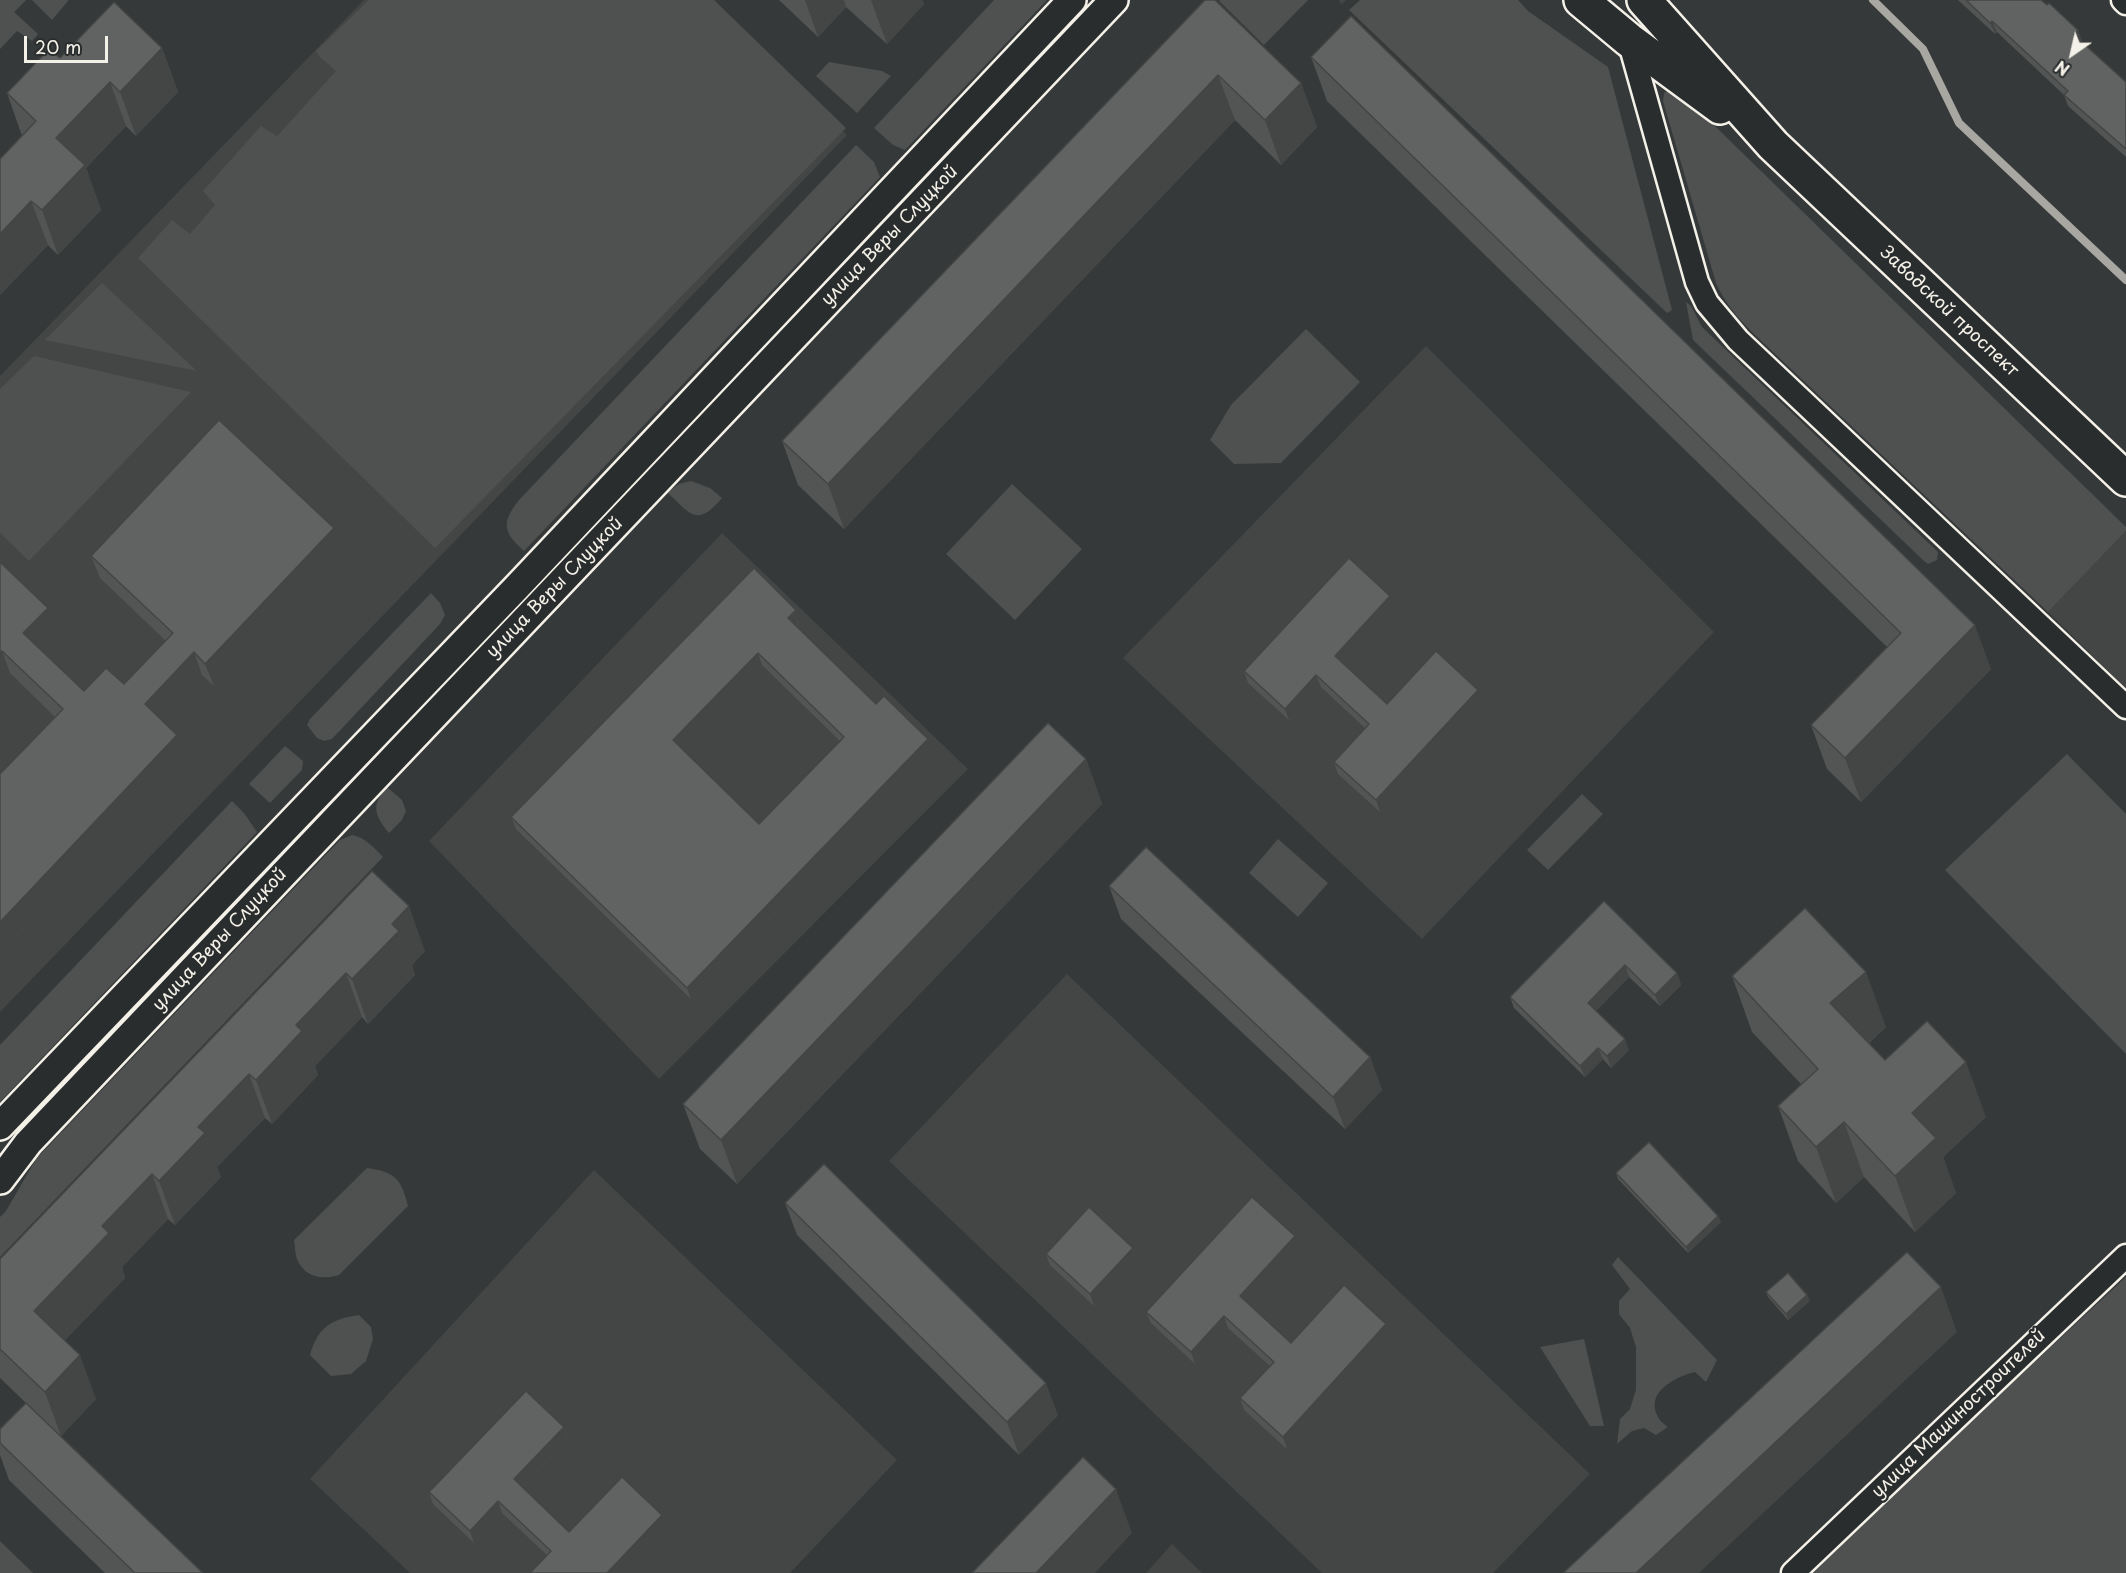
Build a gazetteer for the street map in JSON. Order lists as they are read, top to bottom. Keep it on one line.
{"streets":{"main road":["Заводской проспект"],"street":["улица Веры Слуцкой","улица Машиностроителей"]},"scale_bar":"20 m","north":"bottom left"}
